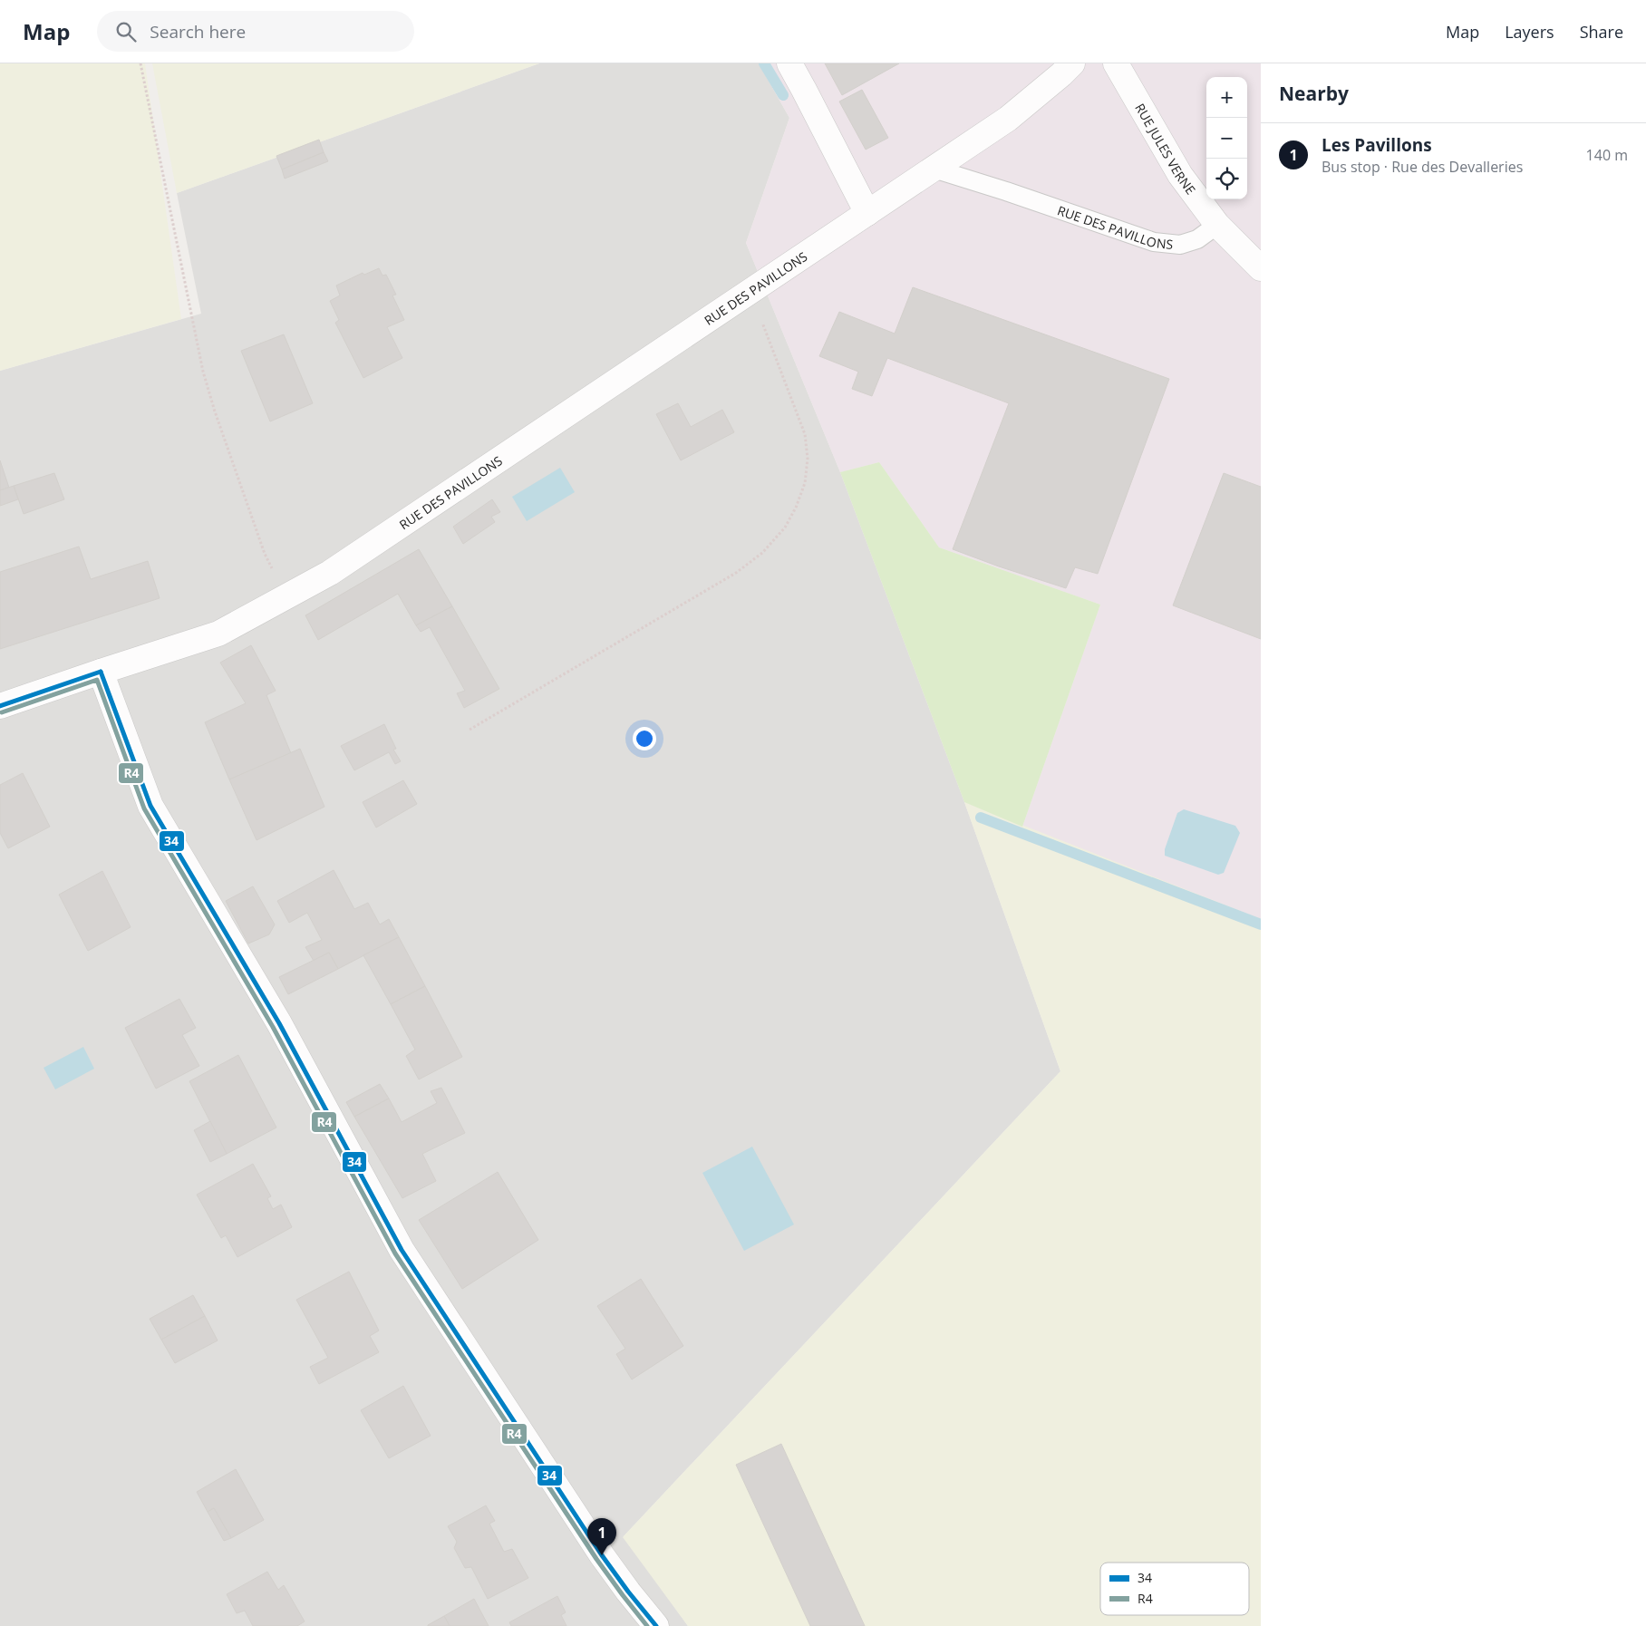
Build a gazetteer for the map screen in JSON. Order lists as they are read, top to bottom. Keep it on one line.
{"streets":{"street":["RUE JULES VERNE","RUE DES PAVILLONS"]},"crossings":[["RUE JULES VERNE","RUE DES PAVILLONS"]],"lines":["transit line 34","transit line R4"],"legend":["34","R4"],"page":{"header":"Map","search":"Search here","nav":["Map","Layers","Share"],"heading":"Nearby","map_buttons":["+","−"],"list":[{"mark":"1","name":"Les Pavillons","note":"Bus stop · Rue des Devalleries","value":"140 m"}],"pins":"1"}}
